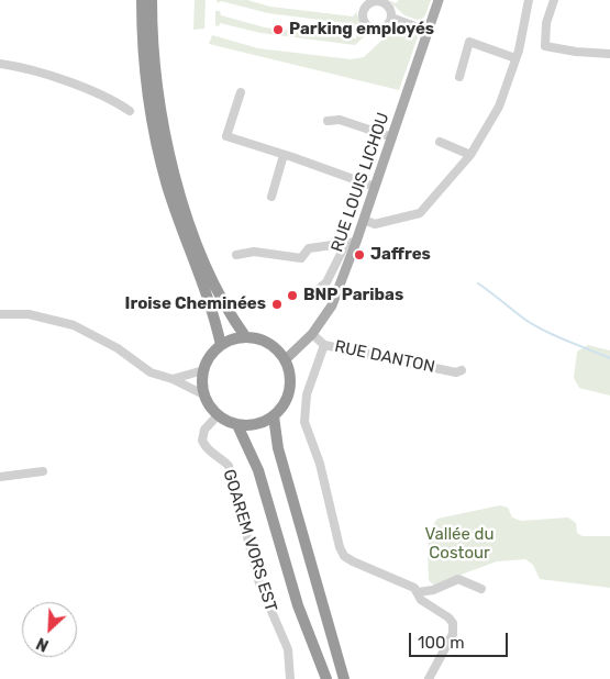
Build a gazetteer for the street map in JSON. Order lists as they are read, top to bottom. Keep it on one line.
{"streets":{"main road":["RUE LOUIS LICHOU"],"street":["RUE DANTON","GOAREM VORS EST"]},"crossings":[["RUE LOUIS LICHOU","RUE DANTON"],["RUE LOUIS LICHOU","GOAREM VORS EST"]],"parks":["Vallée du Costour"],"places":["Parking employés","Jaffres","BNP Paribas","Iroise Cheminées"],"scale_bar":"100 m","north":"bottom left"}
